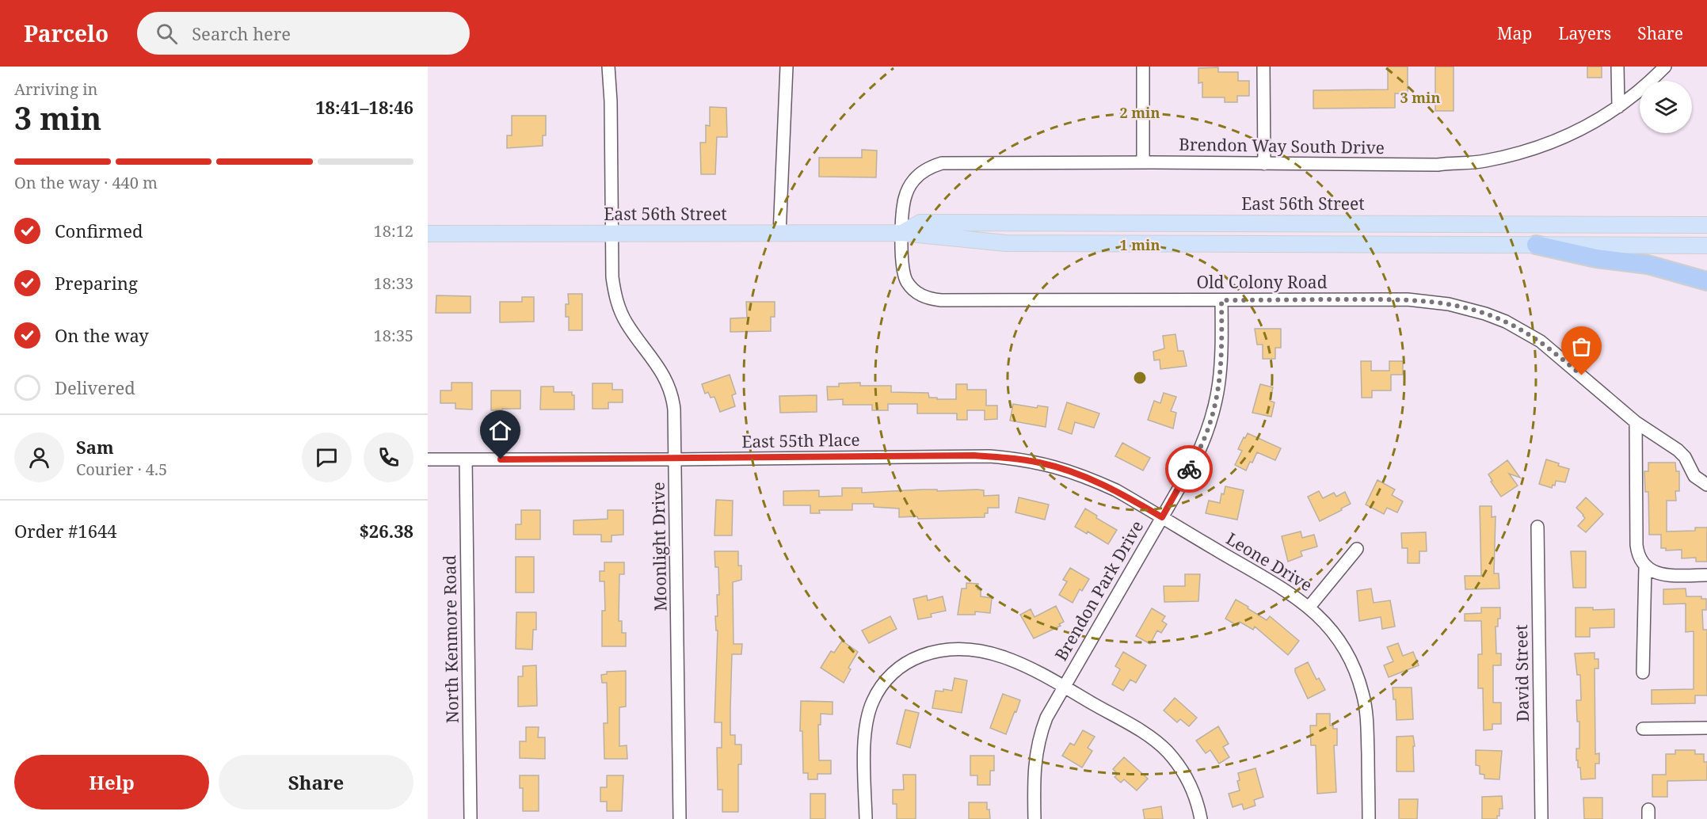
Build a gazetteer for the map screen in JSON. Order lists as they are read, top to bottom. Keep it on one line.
{"streets":{"main road":["East 56th Street"],"street":["Brendon Way South Drive","Old Colony Road","East 55th Place","Moonlight Drive","Leone Drive","Brendon Park Drive","North Kenmore Road","David Street"]},"crossings":[["Brendon Way South Drive","Old Colony Road"],["East 56th Street","Old Colony Road"],["East 56th Street","Moonlight Drive"],["Old Colony Road","Brendon Park Drive"],["East 55th Place","Moonlight Drive"],["East 55th Place","Leone Drive"],["East 55th Place","Brendon Park Drive"],["East 55th Place","North Kenmore Road"],["Leone Drive","Brendon Park Drive"]],"page":{"header":"Parcelo","search":"Search here","nav":["Map","Layers","Share"],"heading":["3 min","Arriving in","18:41–18:46"],"panel":["Sam","Courier · 4.5","Order #1644","$26.38"],"bar":"On the way · 440 m","list":[["Confirmed","18:12"],["Preparing","18:33"],["On the way","18:35"],"Delivered"],"buttons":["Help","Share"]},"rings":["3 min","2 min","1 min"]}
